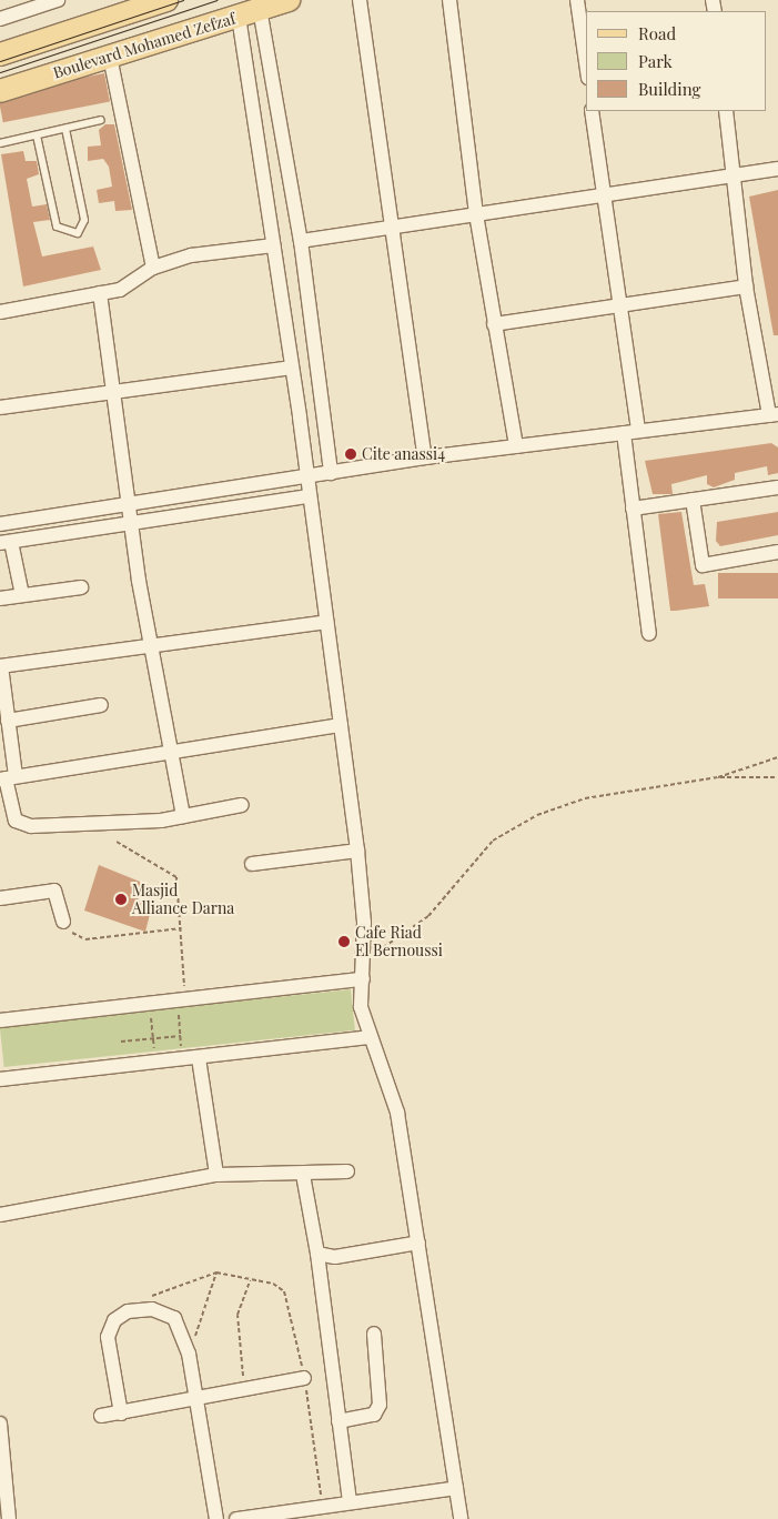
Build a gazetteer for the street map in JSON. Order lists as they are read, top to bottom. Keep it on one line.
{"streets":{"main road":["Boulevard Mohamed Zefzaf"]},"places":["Cite anassi4","Masjid Alliance Darna","Cafe Riad El Bernoussi"],"legend":["Road","Park","Building"]}
